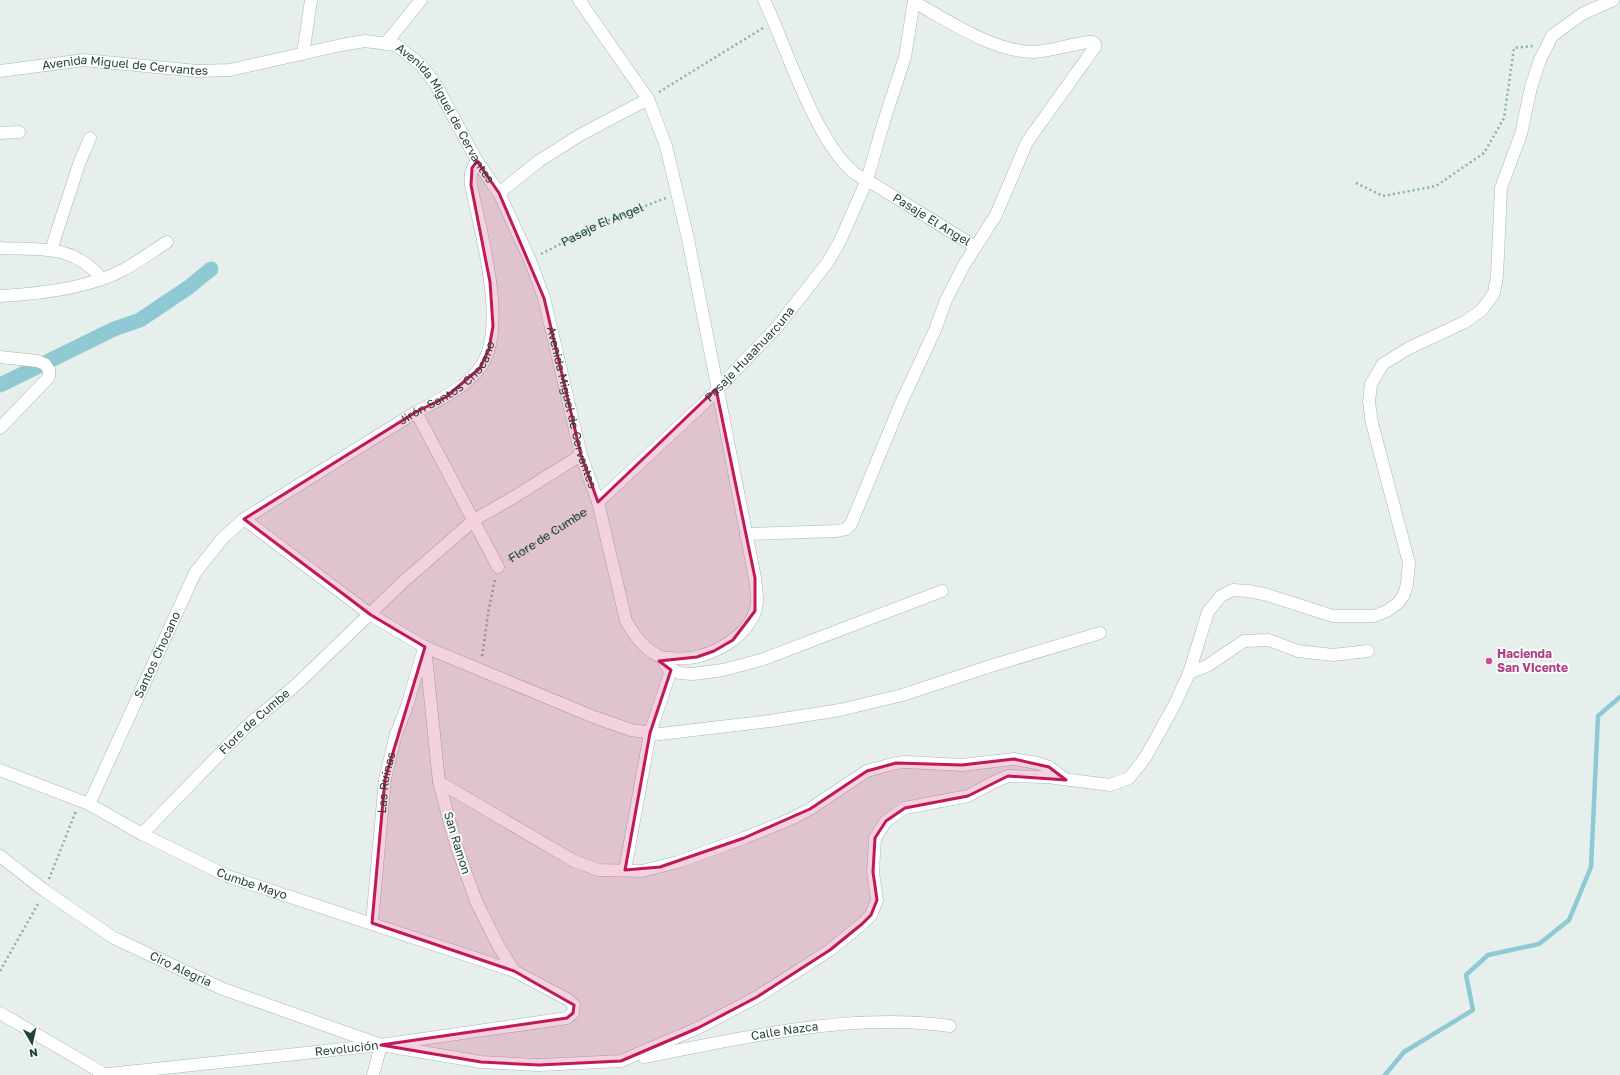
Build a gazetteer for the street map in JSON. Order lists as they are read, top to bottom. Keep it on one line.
{"streets":{"street":["Avenida Miguel de Cervantes","Pasaje El Angel","Pasaje Huaahuarcuna","Jirón Santos Chocano","Flore de Cumbe","Santos Chocano","Las Ruinas","San Ramon","Cumbe Mayo","Ciro Alegria","Calle Nazca","Revolución"]},"crossings":[["Avenida Miguel de Cervantes","Pasaje El Angel"],["Avenida Miguel de Cervantes","Pasaje Huaahuarcuna"],["Avenida Miguel de Cervantes","Jirón Santos Chocano"],["Avenida Miguel de Cervantes","Flore de Cumbe"],["Pasaje El Angel","Pasaje Huaahuarcuna"],["Pasaje Huaahuarcuna","Flore de Cumbe"],["Jirón Santos Chocano","Santos Chocano"],["Flore de Cumbe","Cumbe Mayo"],["Santos Chocano","Cumbe Mayo"],["Las Ruinas","San Ramon"],["Las Ruinas","Cumbe Mayo"],["San Ramon","Cumbe Mayo"],["San Ramon","Revolución"],["Ciro Alegria","Revolución"]],"places":["Hacienda San VIcente"],"north":"bottom"}
